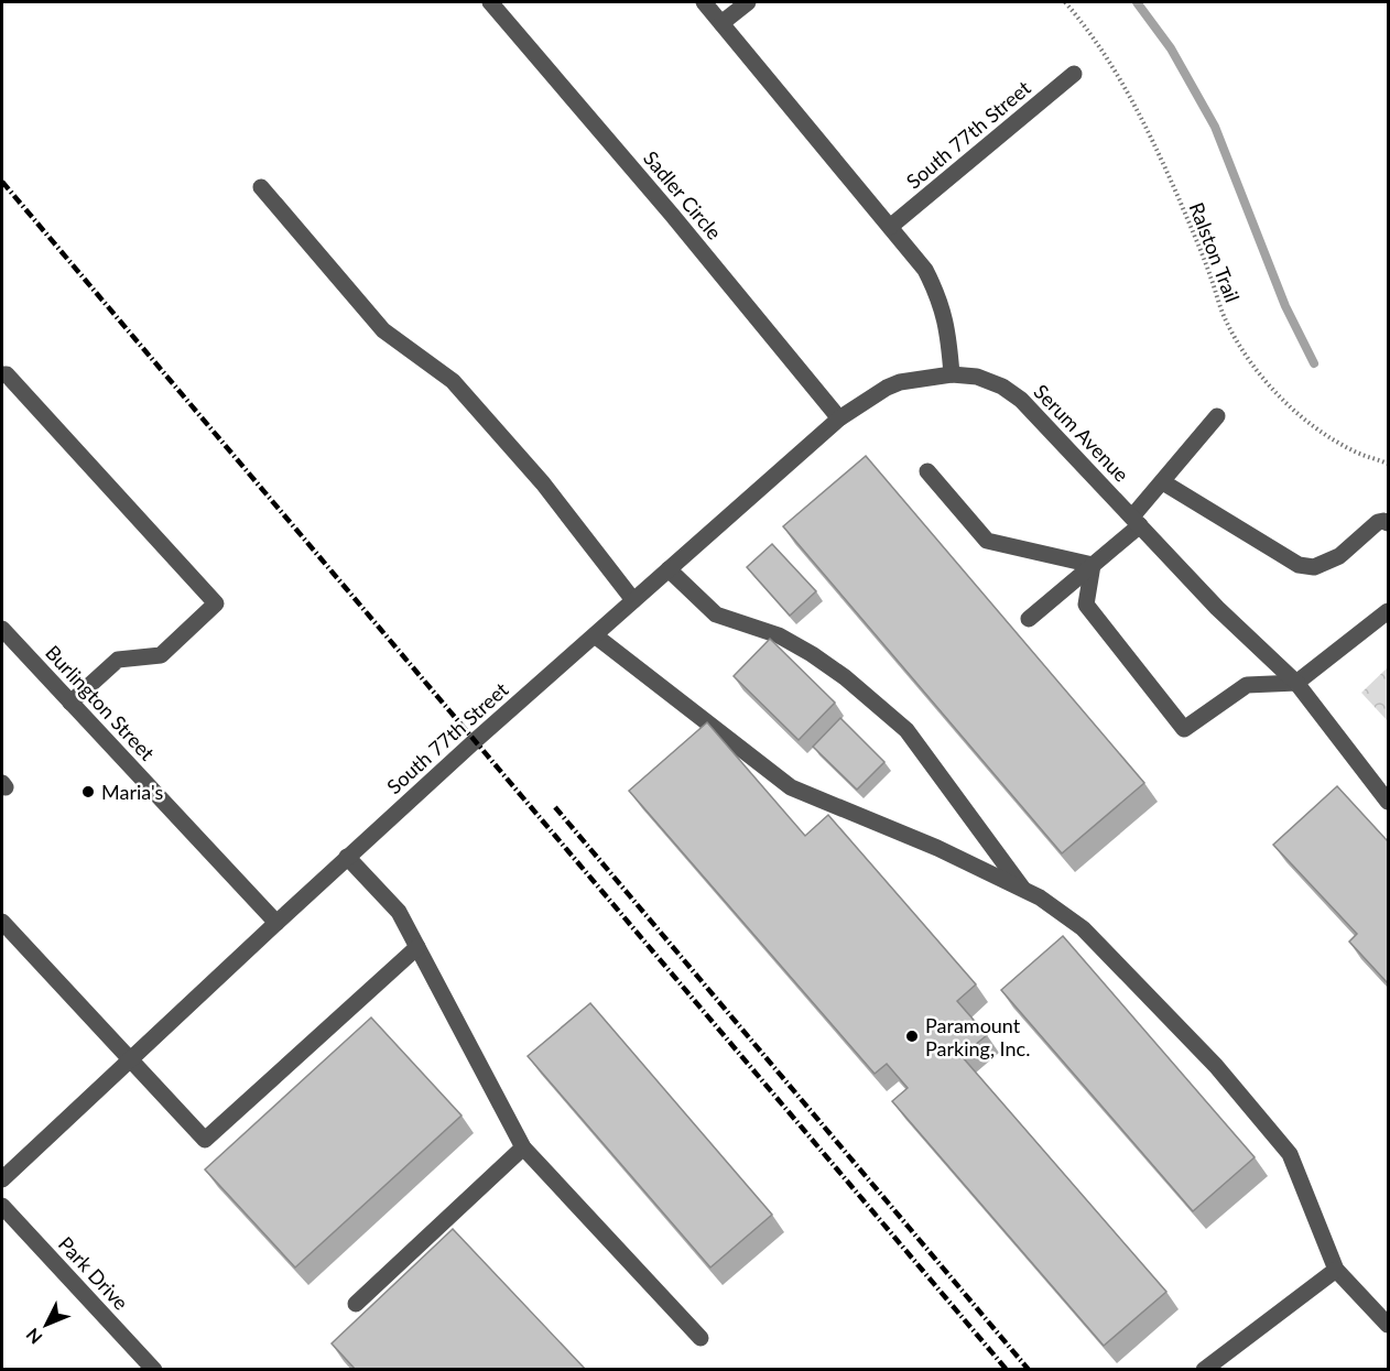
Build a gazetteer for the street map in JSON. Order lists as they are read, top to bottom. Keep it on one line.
{"streets":{"street":["South 77th Street","Sadler Circle","Serum Avenue","Burlington Street","Park Drive"],"path":["Ralston Trail"]},"crossings":[["South 77th Street","Sadler Circle"],["South 77th Street","Serum Avenue"],["South 77th Street","Burlington Street"]],"places":["Maria's","Paramount Parking, Inc."],"north":"bottom left"}
